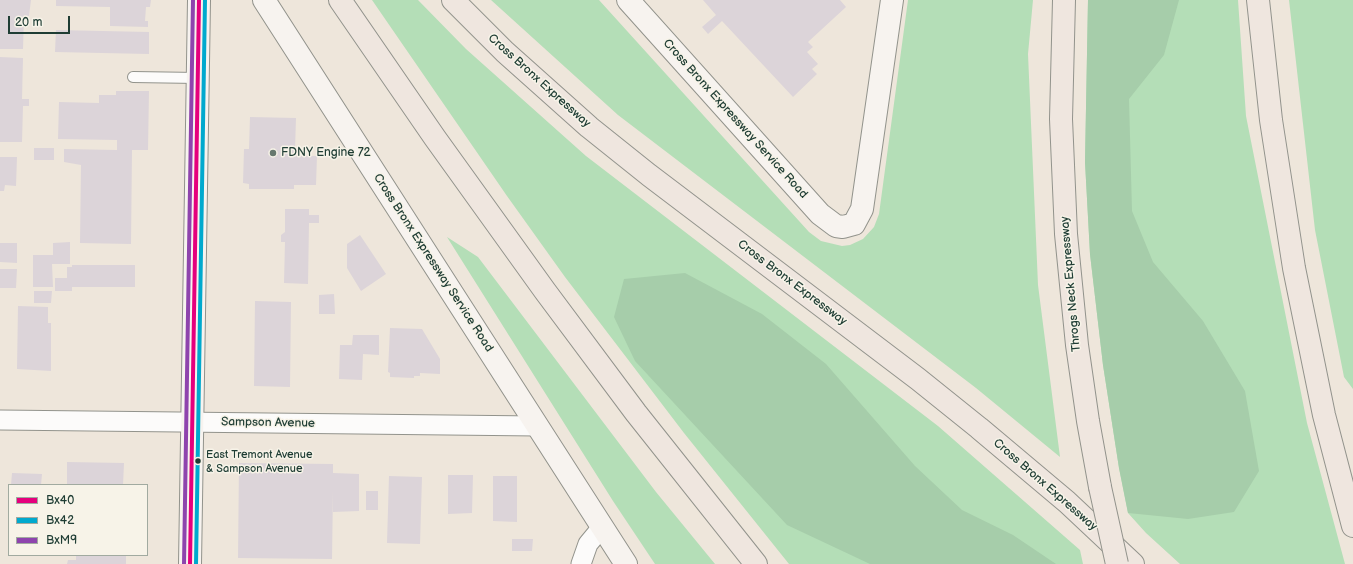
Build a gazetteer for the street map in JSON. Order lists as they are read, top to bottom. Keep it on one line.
{"streets":{"highway":["Cross Bronx Expressway","Throgs Neck Expressway"],"street":["Cross Bronx Expressway Service Road","Sampson Avenue"]},"crossings":[["Cross Bronx Expressway Service Road","Sampson Avenue"]],"places":["FDNY Engine 72","East Tremont Avenue & Sampson Avenue"],"lines":["transit line Bx40","transit line Bx42","transit line BxM9"],"legend":["Bx40","Bx42","BxM9"],"scale_bar":"20 m"}
